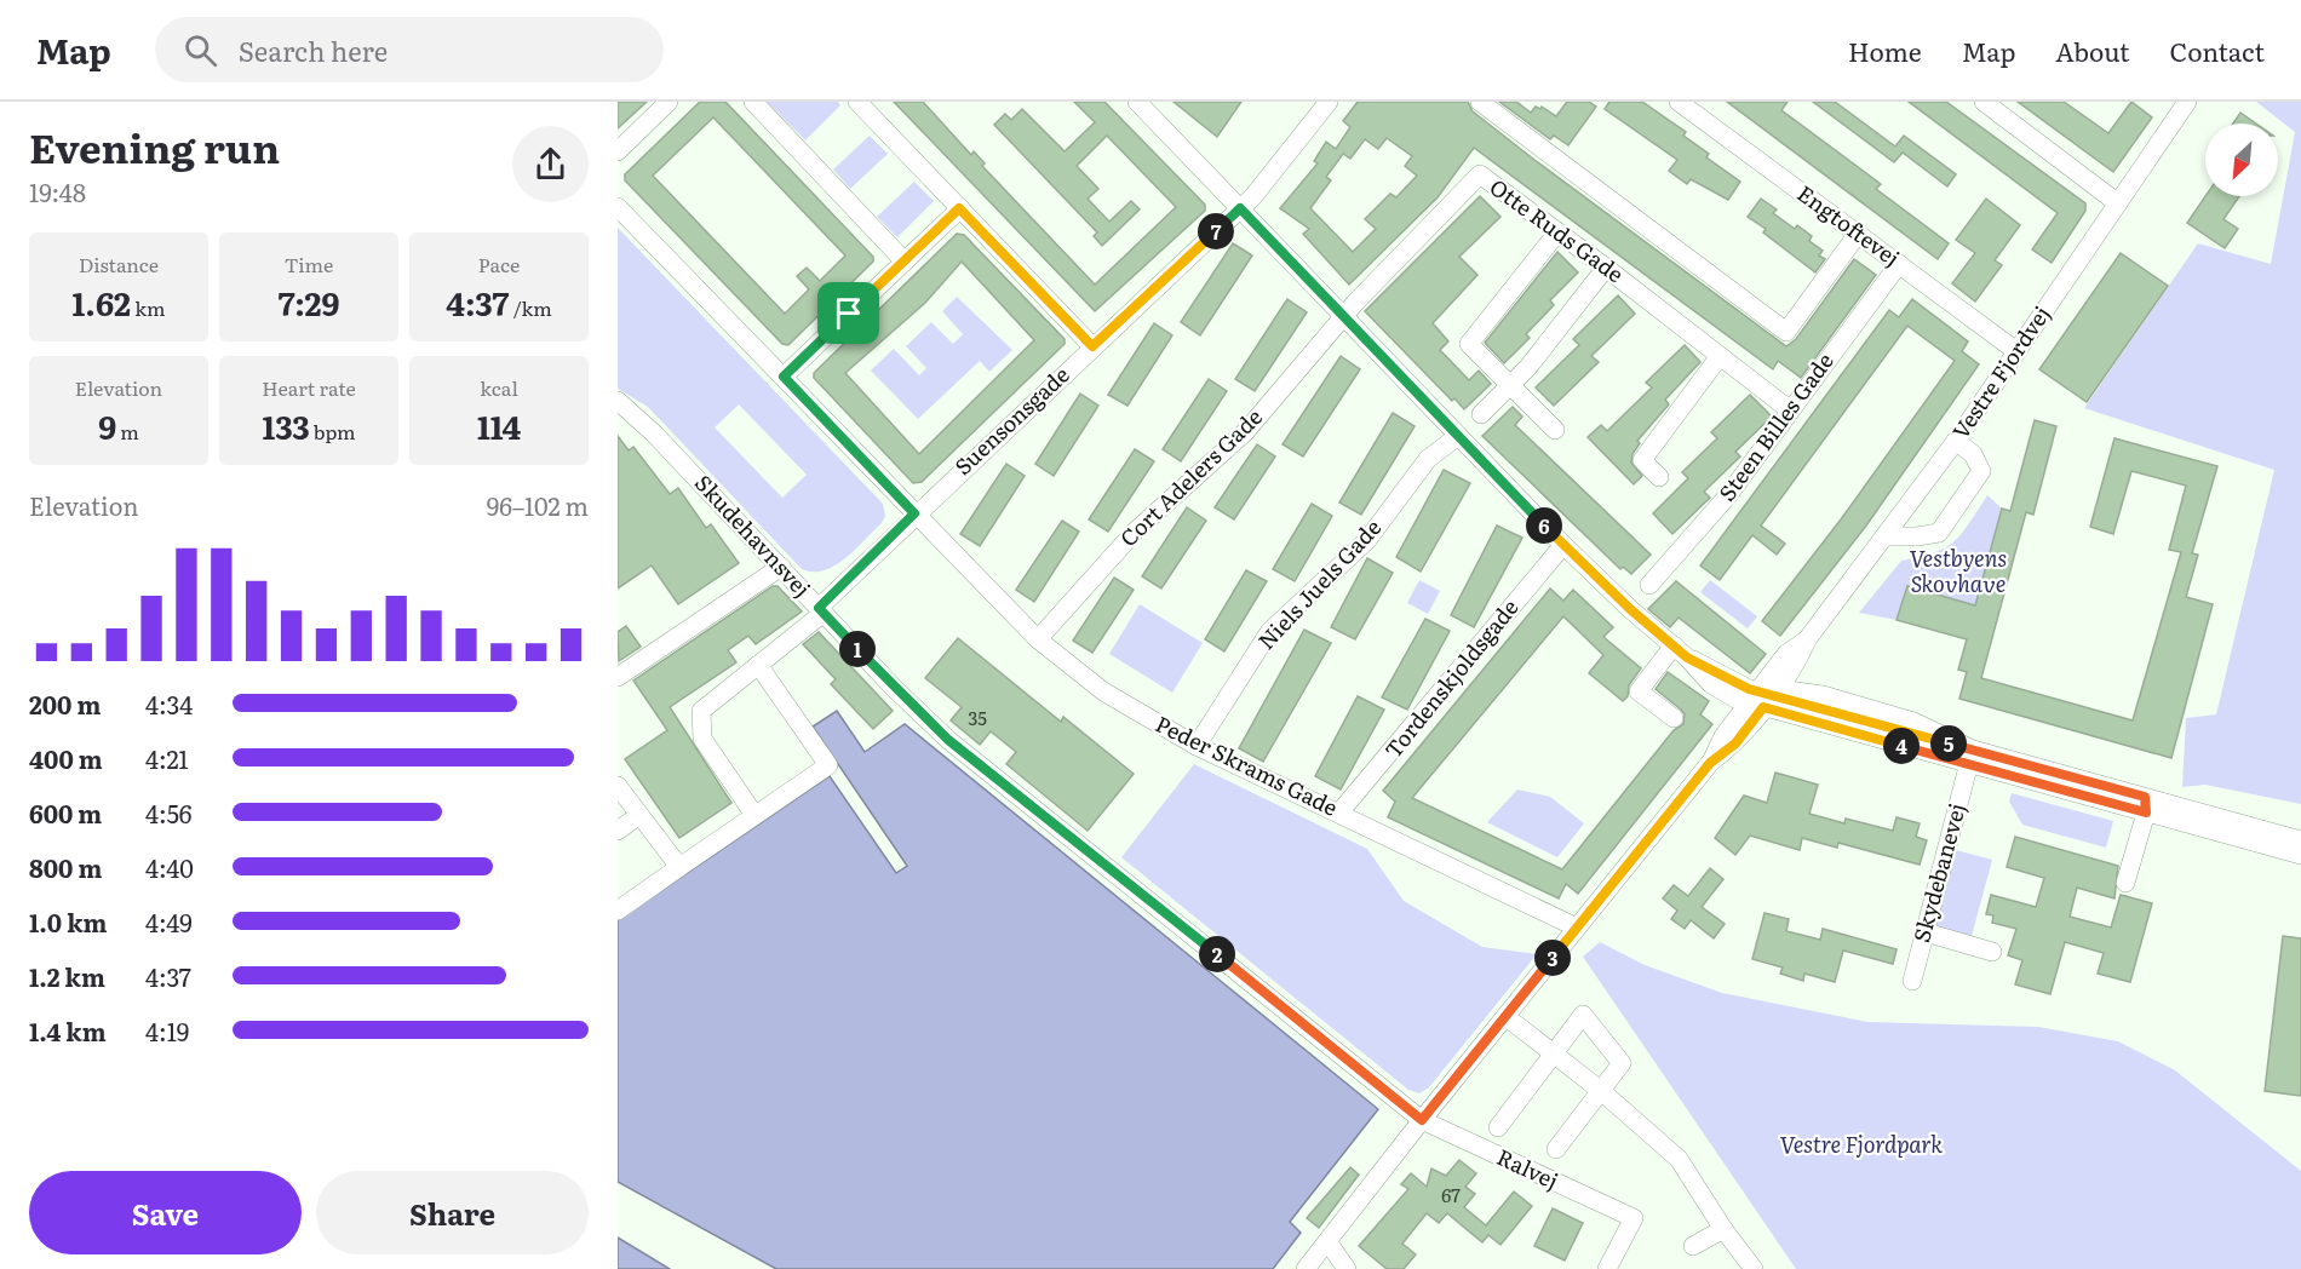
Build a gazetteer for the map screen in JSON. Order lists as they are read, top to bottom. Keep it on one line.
{"streets":{"street":["Engtoftevej","Otte Ruds Gade","Vestre Fjordvej","Suensonsgade","Steen Billes Gade","Cort Adelers Gade","Skudehavnsvej","Niels Juels Gade","Tordenskjoldsgade","Peder Skrams Gade","Skydebanevej","Ralvej"]},"crossings":[["Engtoftevej","Vestre Fjordvej"],["Engtoftevej","Steen Billes Gade"],["Otte Ruds Gade","Steen Billes Gade"],["Otte Ruds Gade","Cort Adelers Gade"],["Vestre Fjordvej","Skudehavnsvej"],["Vestre Fjordvej","Peder Skrams Gade"],["Vestre Fjordvej","Ralvej"],["Suensonsgade","Skudehavnsvej"],["Suensonsgade","Peder Skrams Gade"],["Cort Adelers Gade","Peder Skrams Gade"],["Skudehavnsvej","Ralvej"],["Niels Juels Gade","Peder Skrams Gade"],["Tordenskjoldsgade","Peder Skrams Gade"]],"parks":["Vestbyens Skovhave","Vestre Fjordpark"],"house_numbers":["35","67"],"north":"bottom left","page":{"header":"Map","search":"Search here","nav":["Home","Map","About","Contact"],"heading":["Evening run","19:48"],"pins":["7","6","1","5","4","2","3"],"stats":[["Distance","1.62 km"],["Time","7:29"],["Pace","4:37 /km"],["Elevation","9 m"],["Heart rate","133 bpm"],["kcal","114"]],"chart":["Elevation","96–102 m"],"list":[{"name":"200 m","note":"4:34"},{"name":"400 m","note":"4:21"},{"name":"600 m","note":"4:56"},{"name":"800 m","note":"4:40"},{"name":"1.0 km","note":"4:49"},{"name":"1.2 km","note":"4:37"},{"name":"1.4 km","note":"4:19"}],"buttons":["Save","Share"]}}
